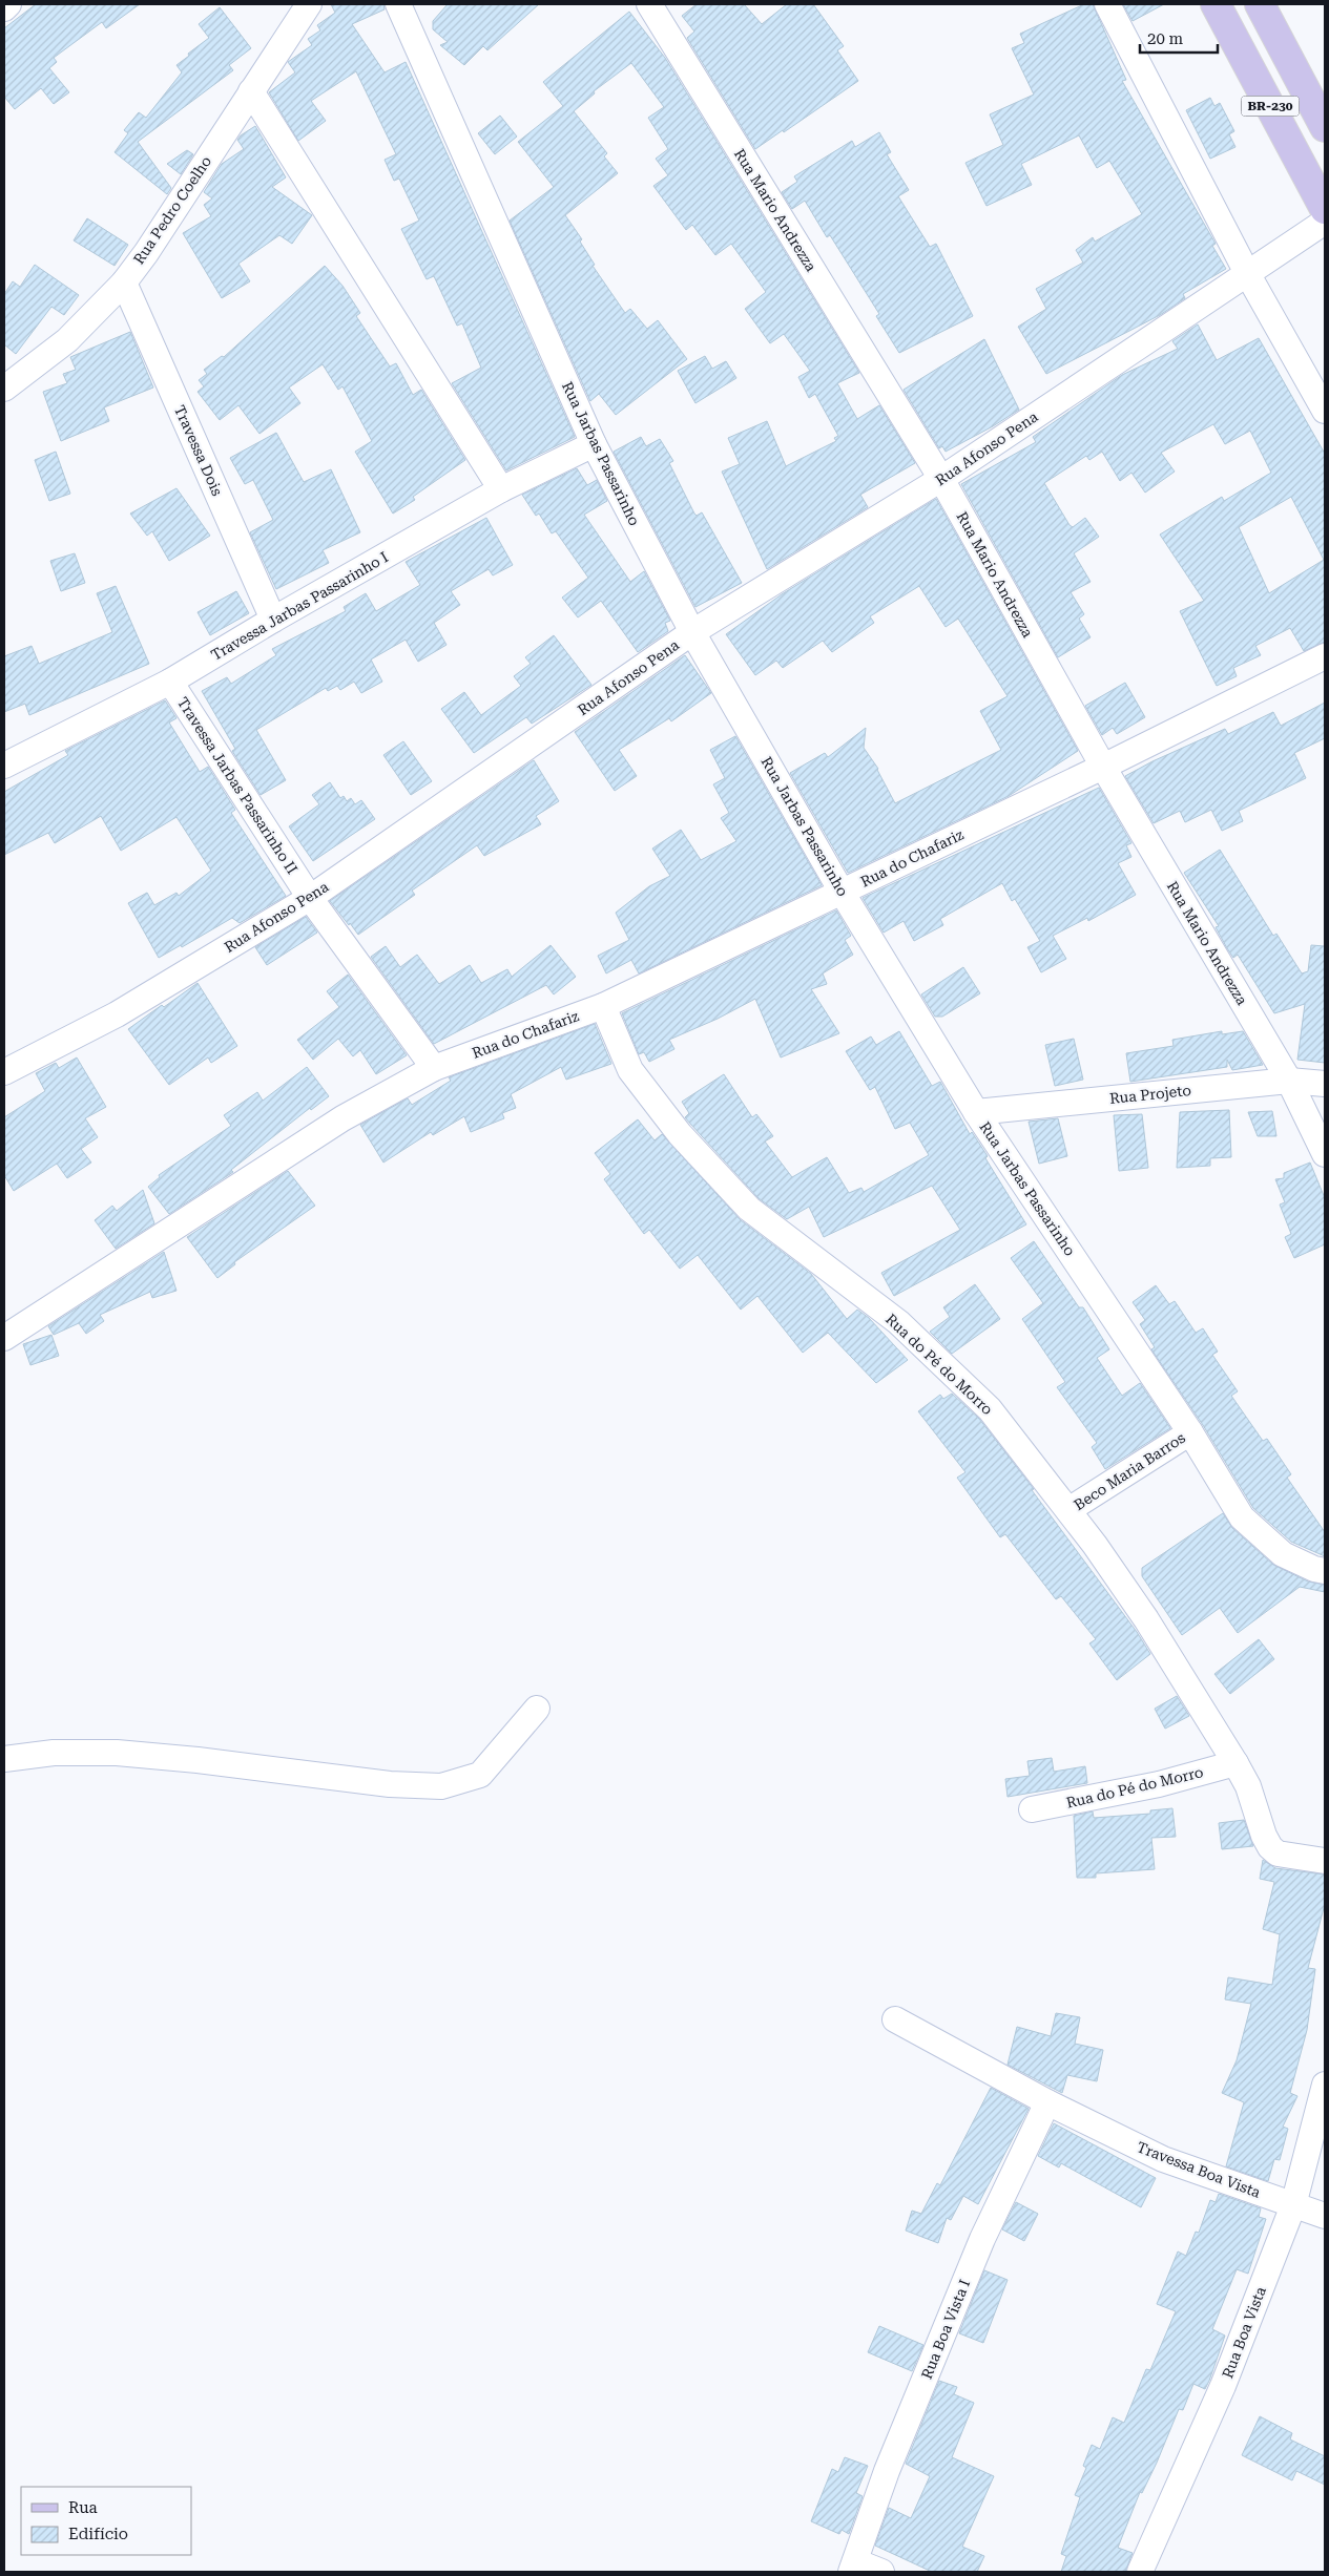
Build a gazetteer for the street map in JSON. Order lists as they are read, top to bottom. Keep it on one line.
{"streets":{"main road":["BR-230"],"street":["Rua Pedro Coelho","Rua Mario Andrezza","Rua Afonso Pena","Travessa Dois","Rua Jarbas Passarinho","Travessa Jarbas Passarinho I","Travessa Jarbas Passarinho II","Rua do Chafariz","Rua Projeto","Rua do Pé do Morro","Beco Maria Barros","Travessa Boa Vista","Rua Boa Vista I","Rua Boa Vista"]},"crossings":[["Rua Pedro Coelho","Travessa Dois"],["Rua Mario Andrezza","Rua Afonso Pena"],["Rua Mario Andrezza","Rua do Chafariz"],["Rua Mario Andrezza","Rua Projeto"],["Rua Afonso Pena","Rua Jarbas Passarinho"],["Rua Afonso Pena","Travessa Jarbas Passarinho II"],["Travessa Dois","Travessa Jarbas Passarinho I"],["Rua Jarbas Passarinho","Travessa Jarbas Passarinho I"],["Rua Jarbas Passarinho","Rua do Chafariz"],["Rua Jarbas Passarinho","Rua Projeto"],["Rua Jarbas Passarinho","Beco Maria Barros"],["Travessa Jarbas Passarinho I","Travessa Jarbas Passarinho II"],["Travessa Jarbas Passarinho II","Rua do Chafariz"],["Rua do Chafariz","Rua do Pé do Morro"],["Rua do Pé do Morro","Beco Maria Barros"],["Travessa Boa Vista","Rua Boa Vista I"],["Travessa Boa Vista","Rua Boa Vista"]],"legend":["Rua","Edifício"],"scale_bar":"20 m"}
